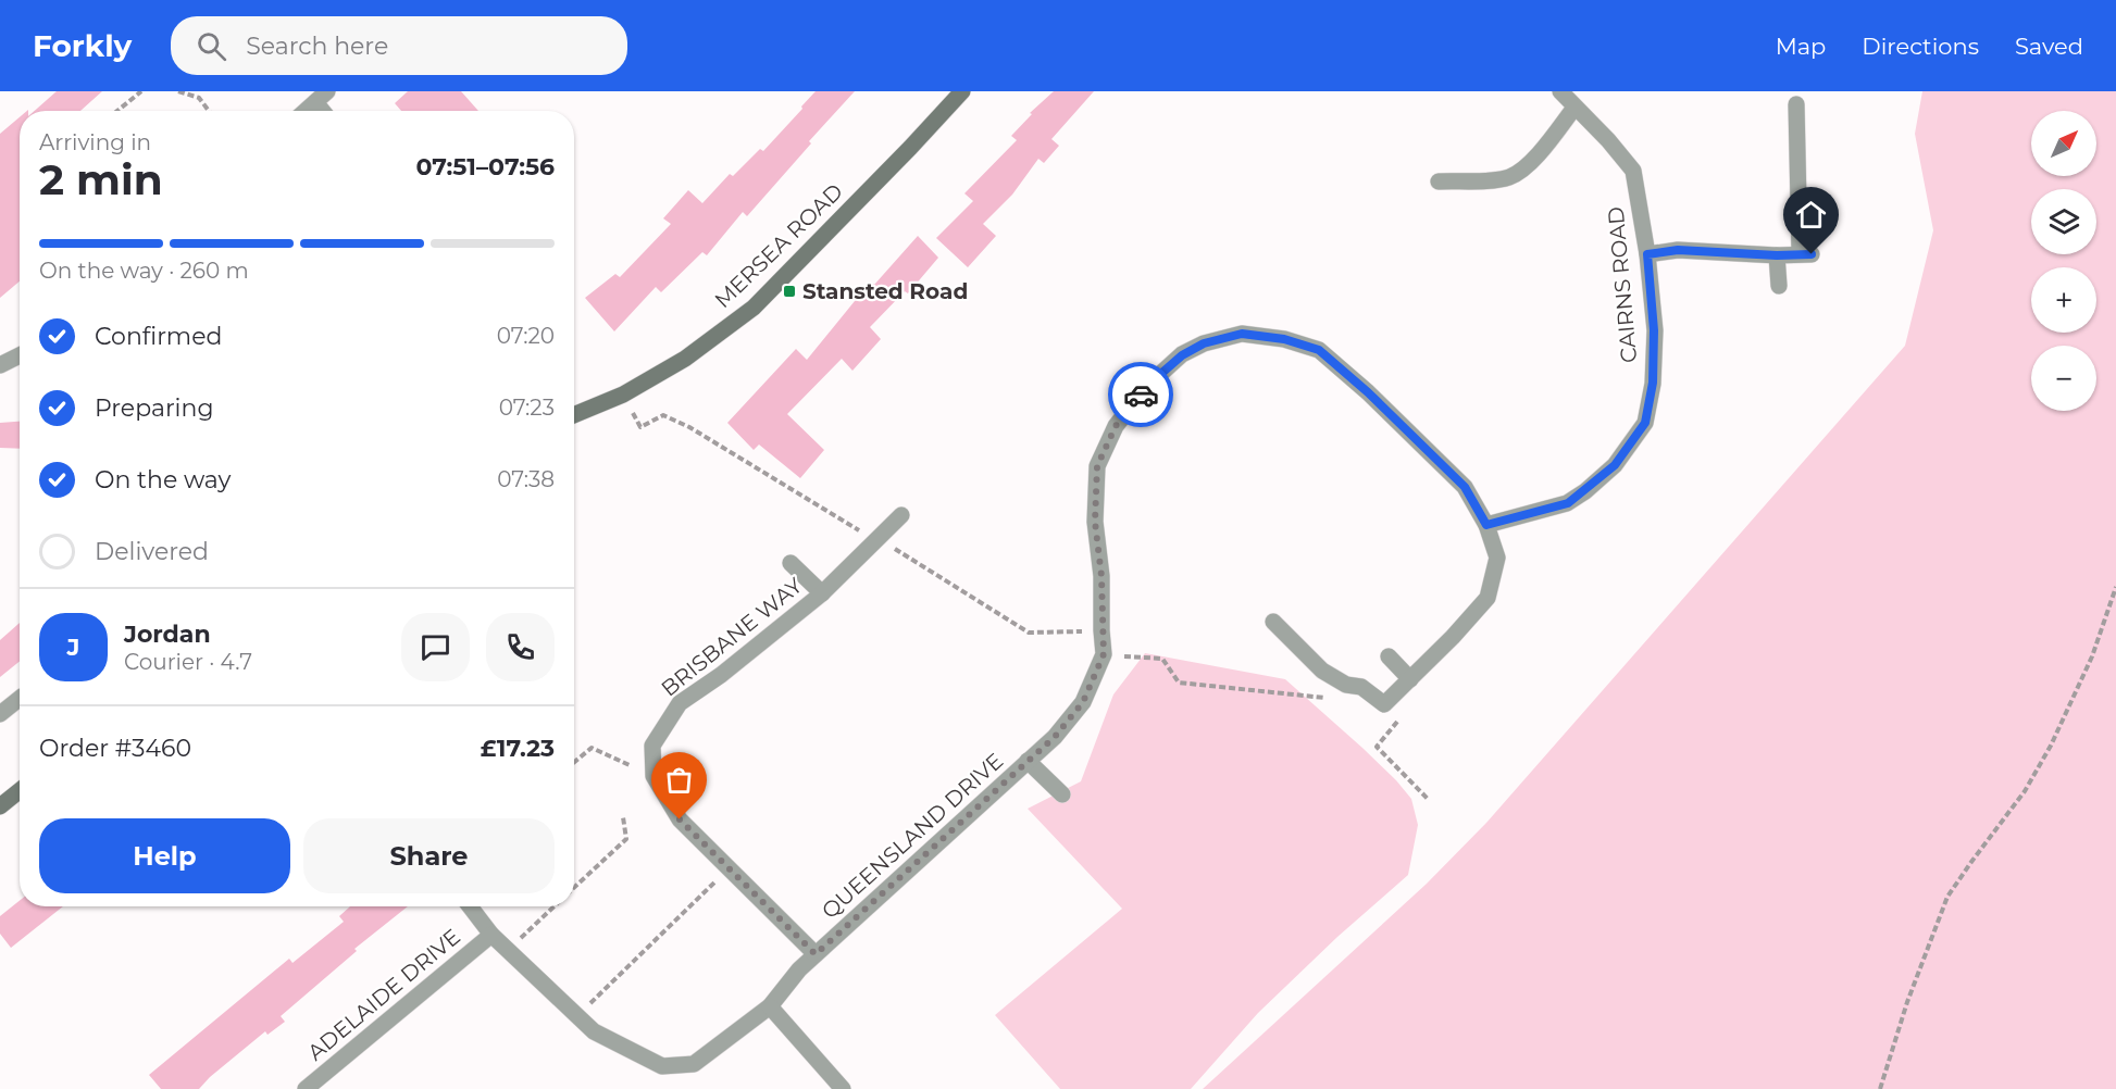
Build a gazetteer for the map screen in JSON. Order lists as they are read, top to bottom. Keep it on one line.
{"streets":{"main road":["MERSEA ROAD"],"street":["CAIRNS ROAD","BRISBANE WAY","QUEENSLAND DRIVE","ADELAIDE DRIVE"]},"crossings":[["CAIRNS ROAD","QUEENSLAND DRIVE"],["QUEENSLAND DRIVE","ADELAIDE DRIVE"]],"places":{"transit":["Stansted Road"]},"north":"top right","page":{"header":"Forkly","search":"Search here","nav":["Map","Directions","Saved"],"map_buttons":["+","−"],"heading":["2 min","Arriving in","07:51–07:56"],"panel":["Jordan","Courier · 4.7","Order #3460","£17.23"],"bar":"On the way · 260 m","list":[["Confirmed","07:20"],["Preparing","07:23"],["On the way","07:38"],"Delivered"],"round":"J","buttons":["Help","Share"]}}
